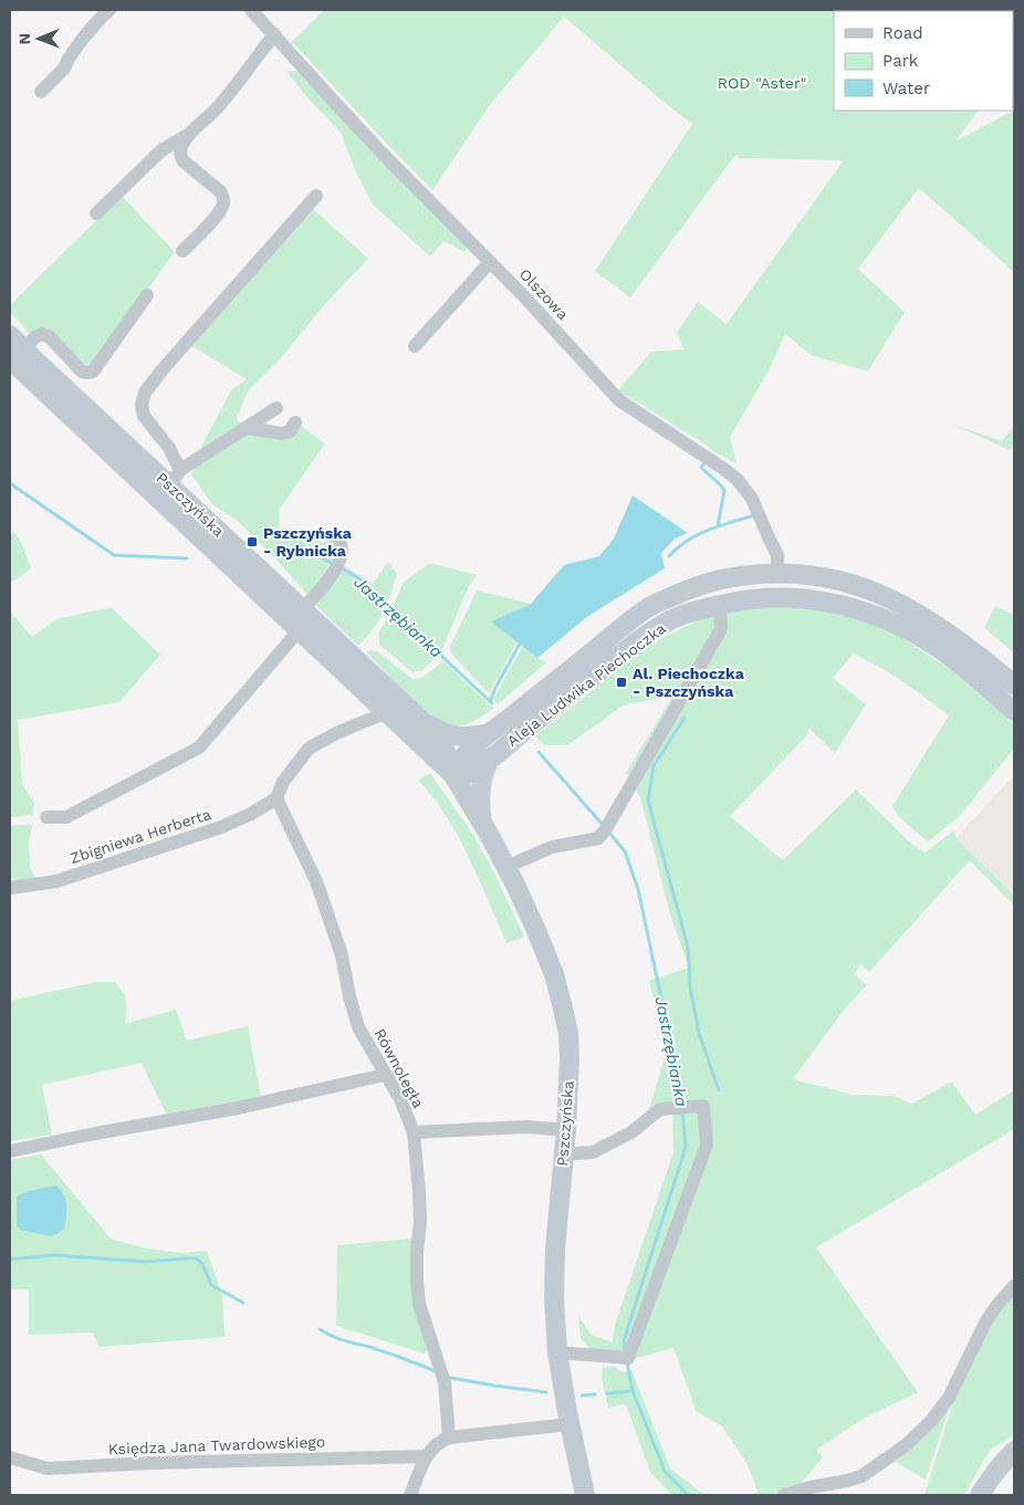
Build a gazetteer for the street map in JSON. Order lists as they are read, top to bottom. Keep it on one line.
{"streets":{"main road":["Pszczyńska","Aleja Ludwika Piechoczka"],"street":["Olszowa","Zbigniewa Herberta","Równoległa","Księdza Jana Twardowskiego"]},"crossings":[["Olszowa","Aleja Ludwika Piechoczka"],["Pszczyńska","Aleja Ludwika Piechoczka"],["Zbigniewa Herberta","Równoległa"]],"water":["Jastrzębianka"],"parks":["ROD \"Aster\""],"places":{"transit":["Pszczyńska - Rybnicka","Al. Piechoczka - Pszczyńska"]},"legend":["Road","Park","Water"],"north":"left"}
